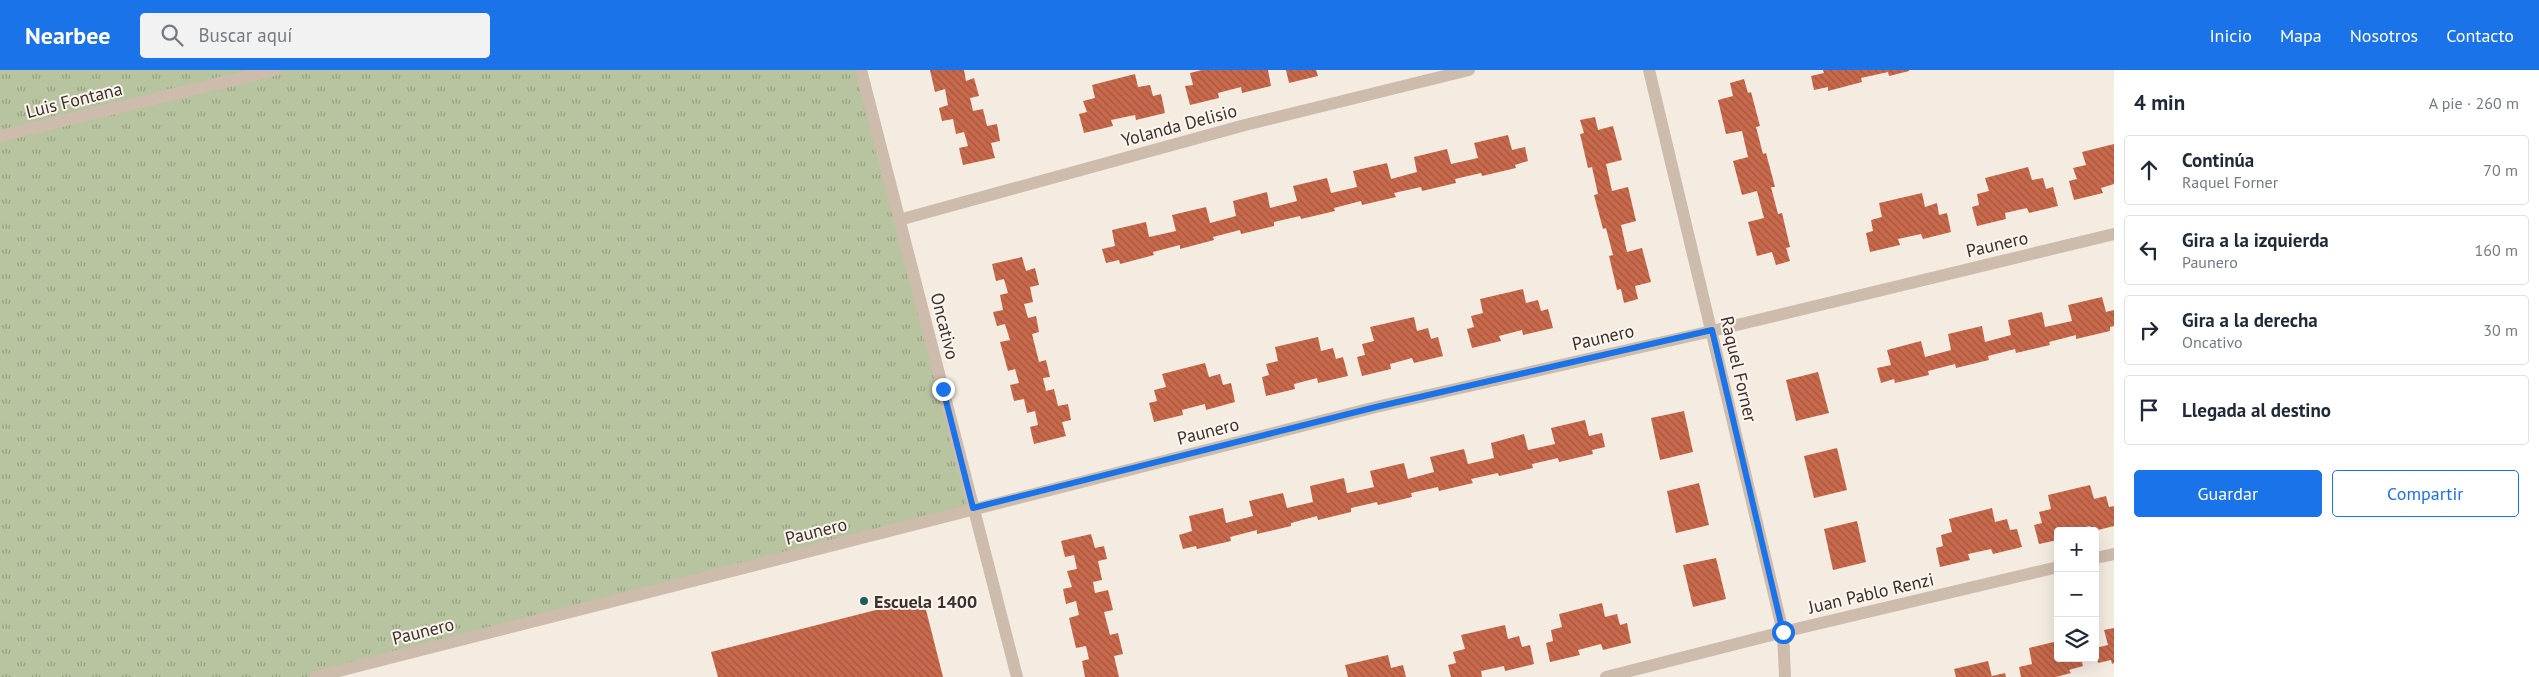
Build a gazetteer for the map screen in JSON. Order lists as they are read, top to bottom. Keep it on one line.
{"streets":{"street":["Luis Fontana","Yolanda Delisio","Paunero","Oncativo","Raquel Forner","Juan Pablo Renzi"]},"crossings":[["Yolanda Delisio","Oncativo"],["Paunero","Oncativo"],["Paunero","Raquel Forner"],["Raquel Forner","Juan Pablo Renzi"]],"places":["Escuela 1400"],"page":{"header":"Nearbee","search":"Buscar aquí","nav":["Inicio","Mapa","Nosotros","Contacto"],"heading":["4 min","A pie · 260 m"],"list":[["Continúa","Raquel Forner","70 m"],["Gira a la izquierda","Paunero","160 m"],["Gira a la derecha","Oncativo","30 m"],"Llegada al destino"],"buttons":["Guardar","Compartir"],"map_buttons":["+","−"]}}
